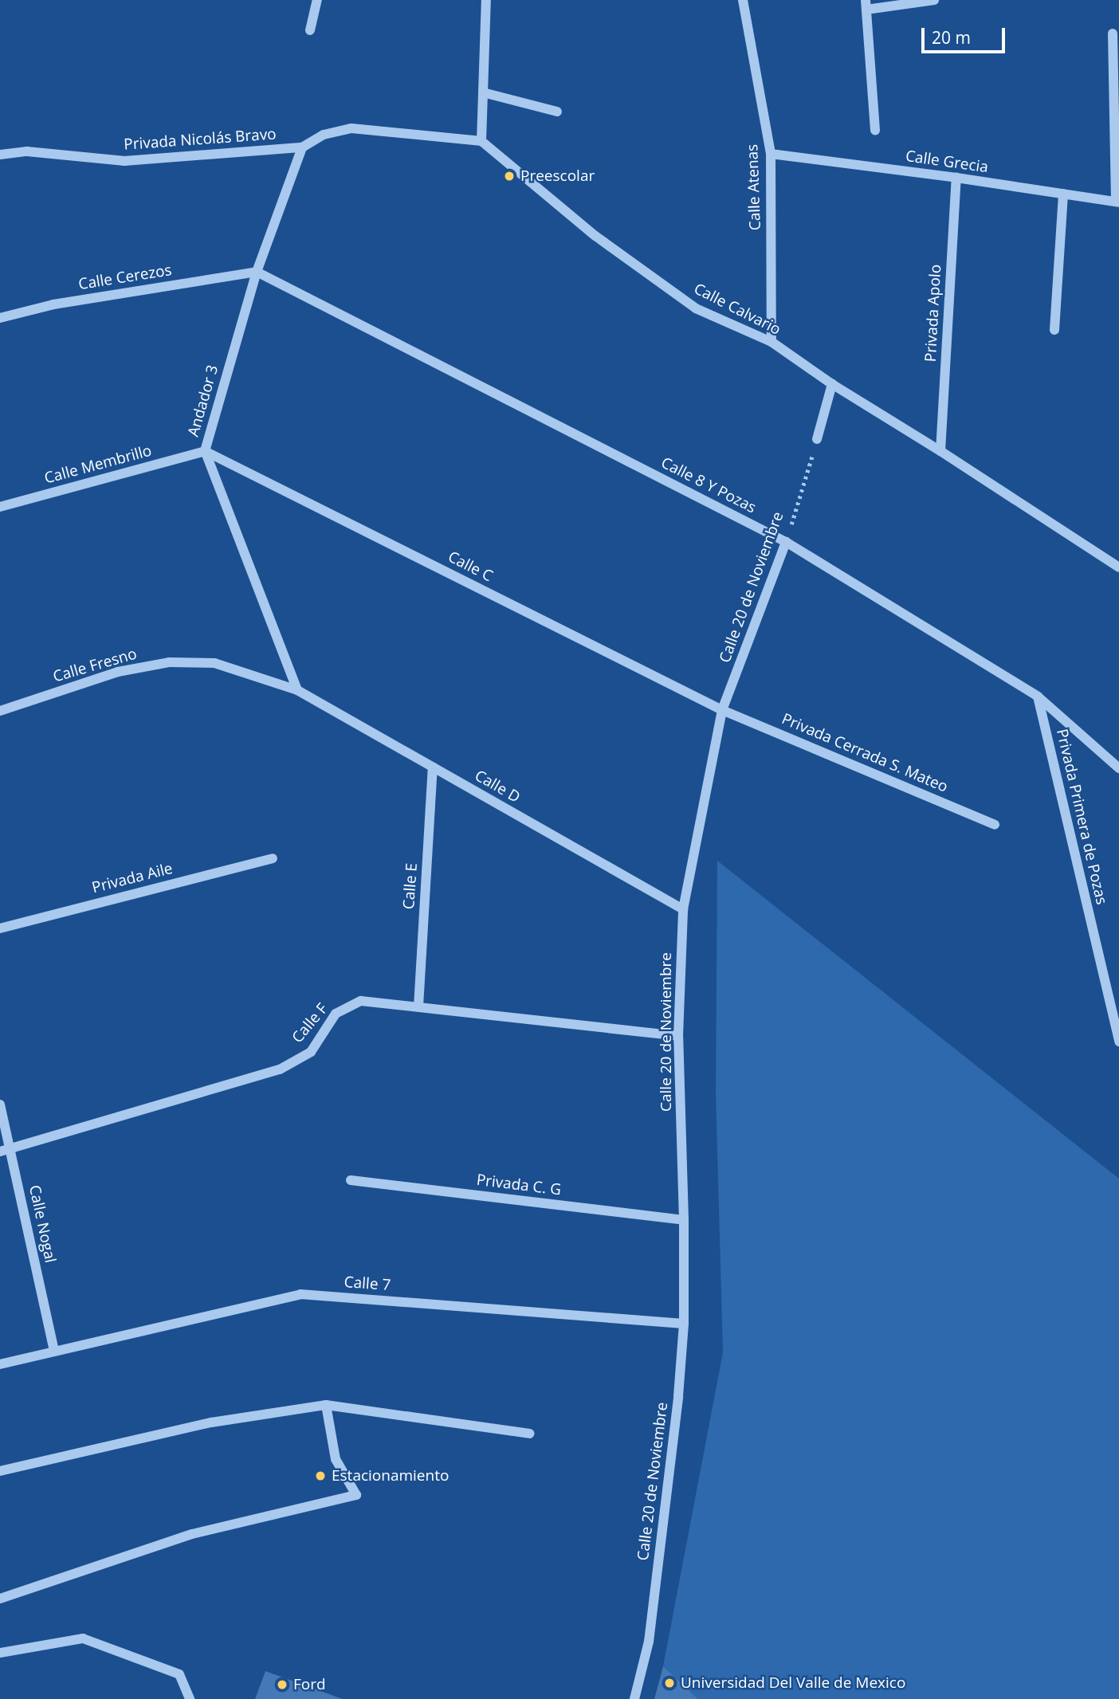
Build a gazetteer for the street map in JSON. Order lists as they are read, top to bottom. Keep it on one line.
{"streets":{"street":["Privada Nicolás Bravo","Calle Grecia","Calle Atenas","Calle Cerezos","Calle Calvario","Privada Apolo","Andador 3","Calle Membrillo","Calle 8 Y Pozas","Calle C","Calle 20 de Noviembre","Calle Fresno","Privada Cerrada S. Mateo","Calle D","Privada Primera de Pozas","Privada Aile","Calle E","Calle F","Privada C. G","Calle Nogal","Calle 7"]},"crossings":[["Privada Nicolás Bravo","Andador 3"],["Calle Grecia","Calle Atenas"],["Calle Grecia","Privada Apolo"],["Calle Atenas","Calle Calvario"],["Calle Cerezos","Andador 3"],["Calle Cerezos","Calle 8 Y Pozas"],["Calle Calvario","Privada Apolo"],["Andador 3","Calle Membrillo"],["Andador 3","Calle 8 Y Pozas"],["Andador 3","Calle C"],["Andador 3","Calle Fresno"],["Andador 3","Calle D"],["Calle Membrillo","Calle C"],["Calle 8 Y Pozas","Calle 20 de Noviembre"],["Calle 8 Y Pozas","Privada Primera de Pozas"],["Calle C","Calle 20 de Noviembre"],["Calle C","Privada Cerrada S. Mateo"],["Calle 20 de Noviembre","Privada Cerrada S. Mateo"],["Calle 20 de Noviembre","Calle D"],["Calle 20 de Noviembre","Calle F"],["Calle 20 de Noviembre","Privada C. G"],["Calle 20 de Noviembre","Calle 7"],["Calle Fresno","Calle D"],["Calle D","Calle E"],["Calle E","Calle F"],["Calle F","Calle Nogal"],["Calle Nogal","Calle 7"]],"places":["Preescolar","Estacionamiento","Universidad Del Valle de Mexico","Ford"],"scale_bar":"20 m"}
